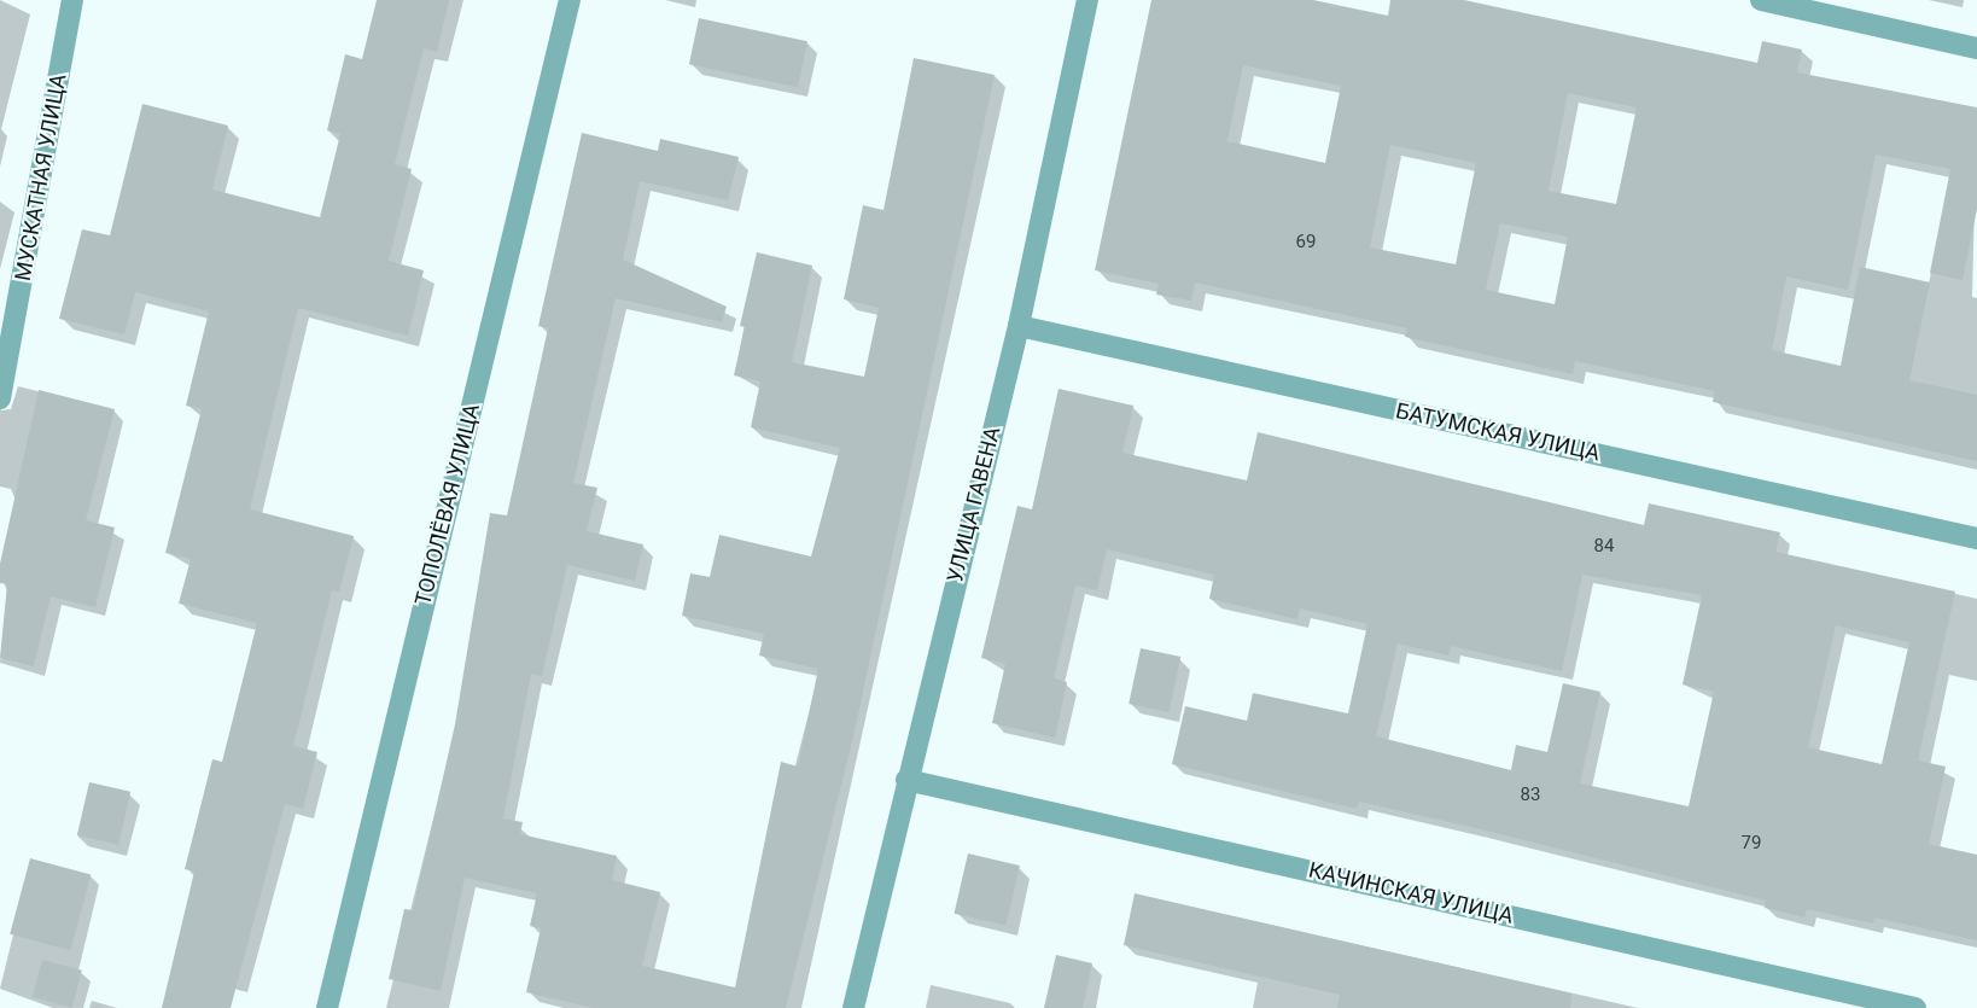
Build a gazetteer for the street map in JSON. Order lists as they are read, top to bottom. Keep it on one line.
{"streets":{"street":["МУСКАТНАЯ УЛИЦА","БАТУМСКАЯ УЛИЦА","ТОПОЛЁВАЯ УЛИЦА","УЛИЦА ГАВЕНА","КАЧИНСКАЯ УЛИЦА"]},"crossings":[["БАТУМСКАЯ УЛИЦА","УЛИЦА ГАВЕНА"],["УЛИЦА ГАВЕНА","КАЧИНСКАЯ УЛИЦА"]],"house_numbers":["69","84","83","79"]}
